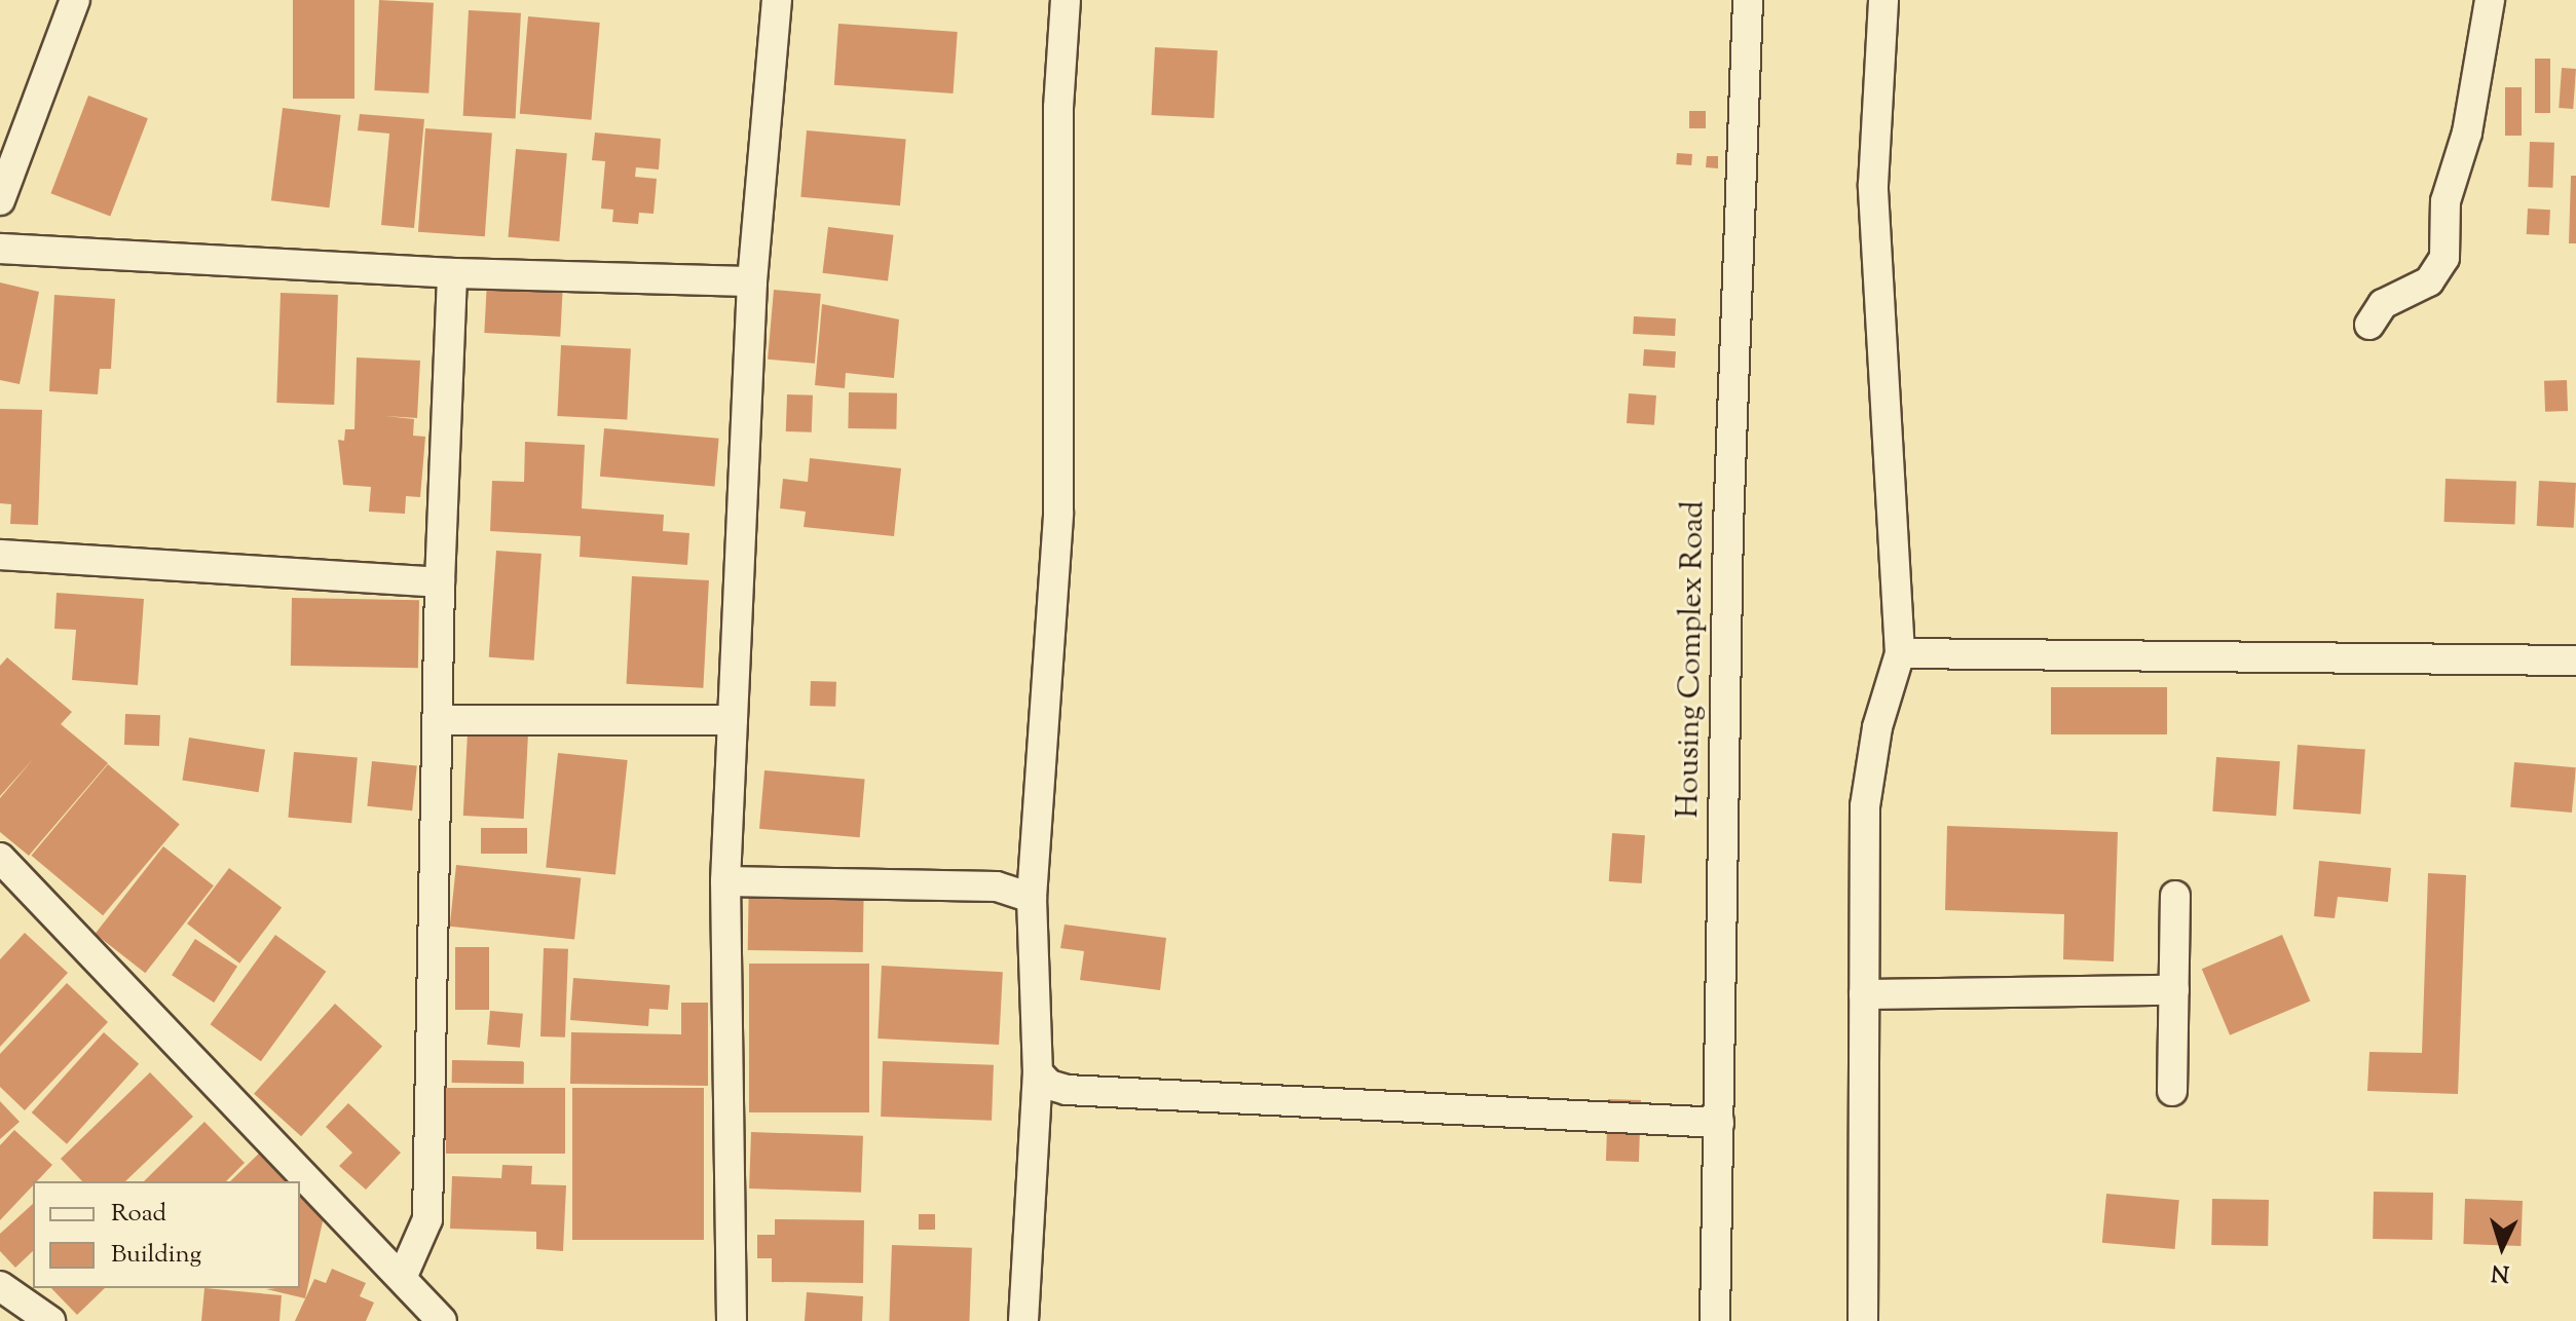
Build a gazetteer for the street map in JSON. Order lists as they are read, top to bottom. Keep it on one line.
{"streets":{"street":["Housing Complex Road"]},"legend":["Road","Building"],"north":"bottom"}
